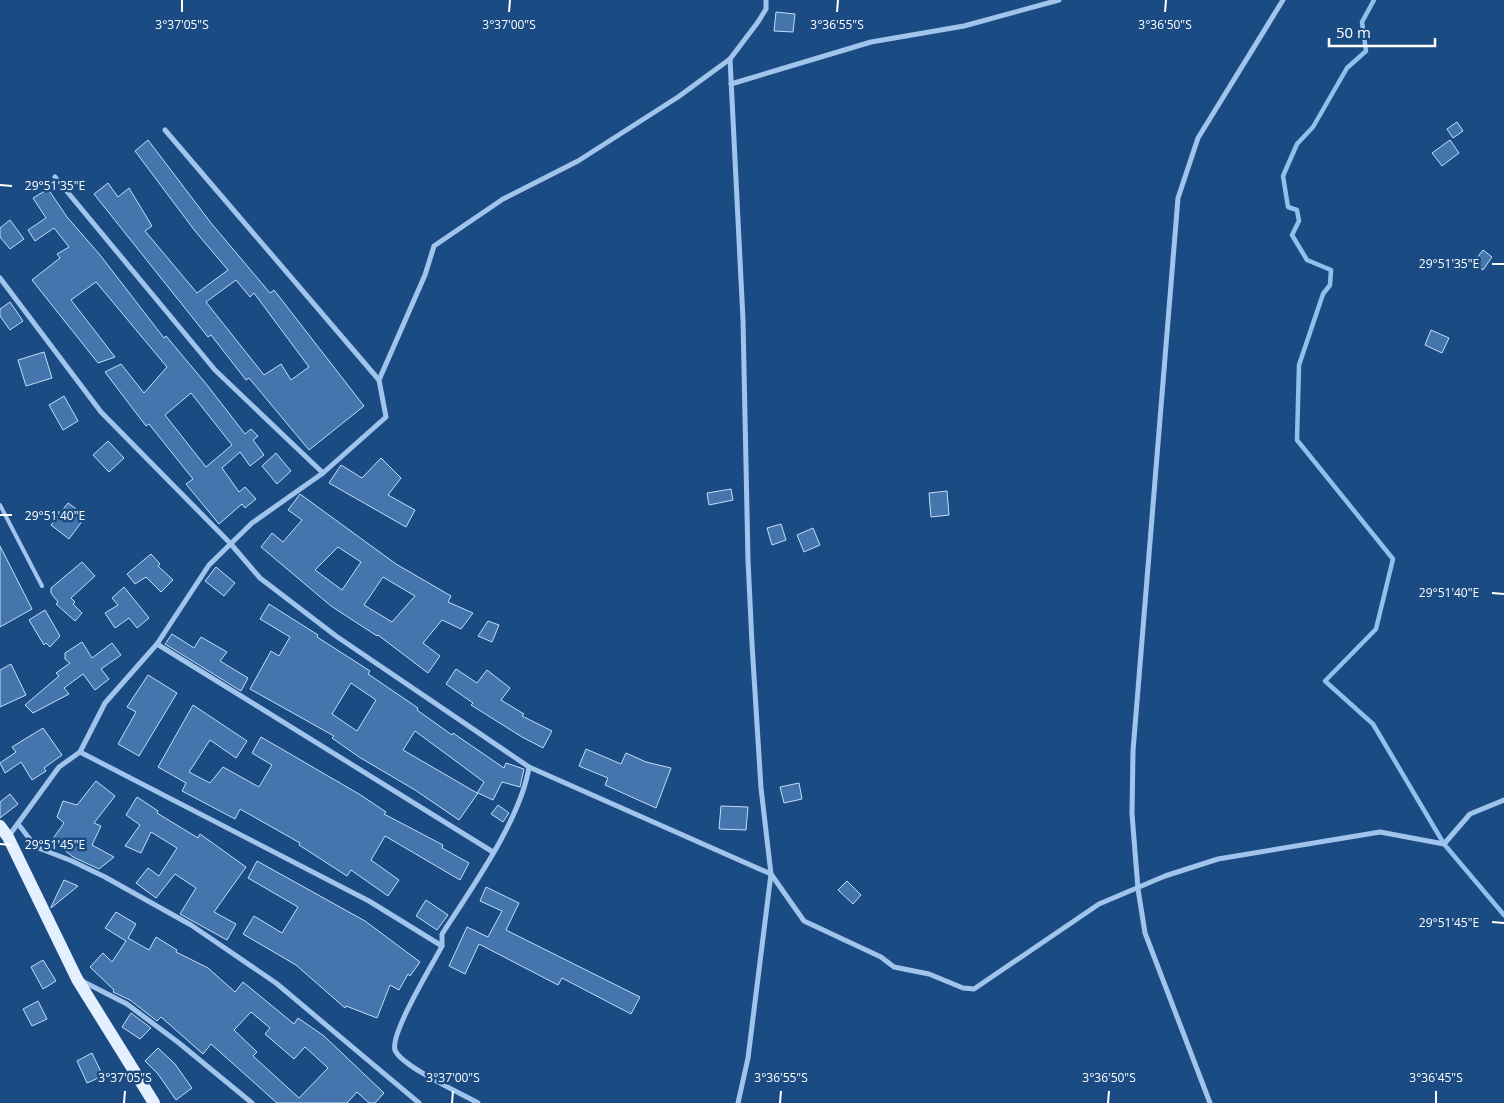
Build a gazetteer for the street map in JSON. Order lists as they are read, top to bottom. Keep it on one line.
{"scale_bar":"50 m","coordinates":["3°37'05\"S","3°37'00\"S","3°36'55\"S","3°36'50\"S","29°51'35\"E","29°51'40\"E","29°51'45\"E","3°36'45\"S"]}
